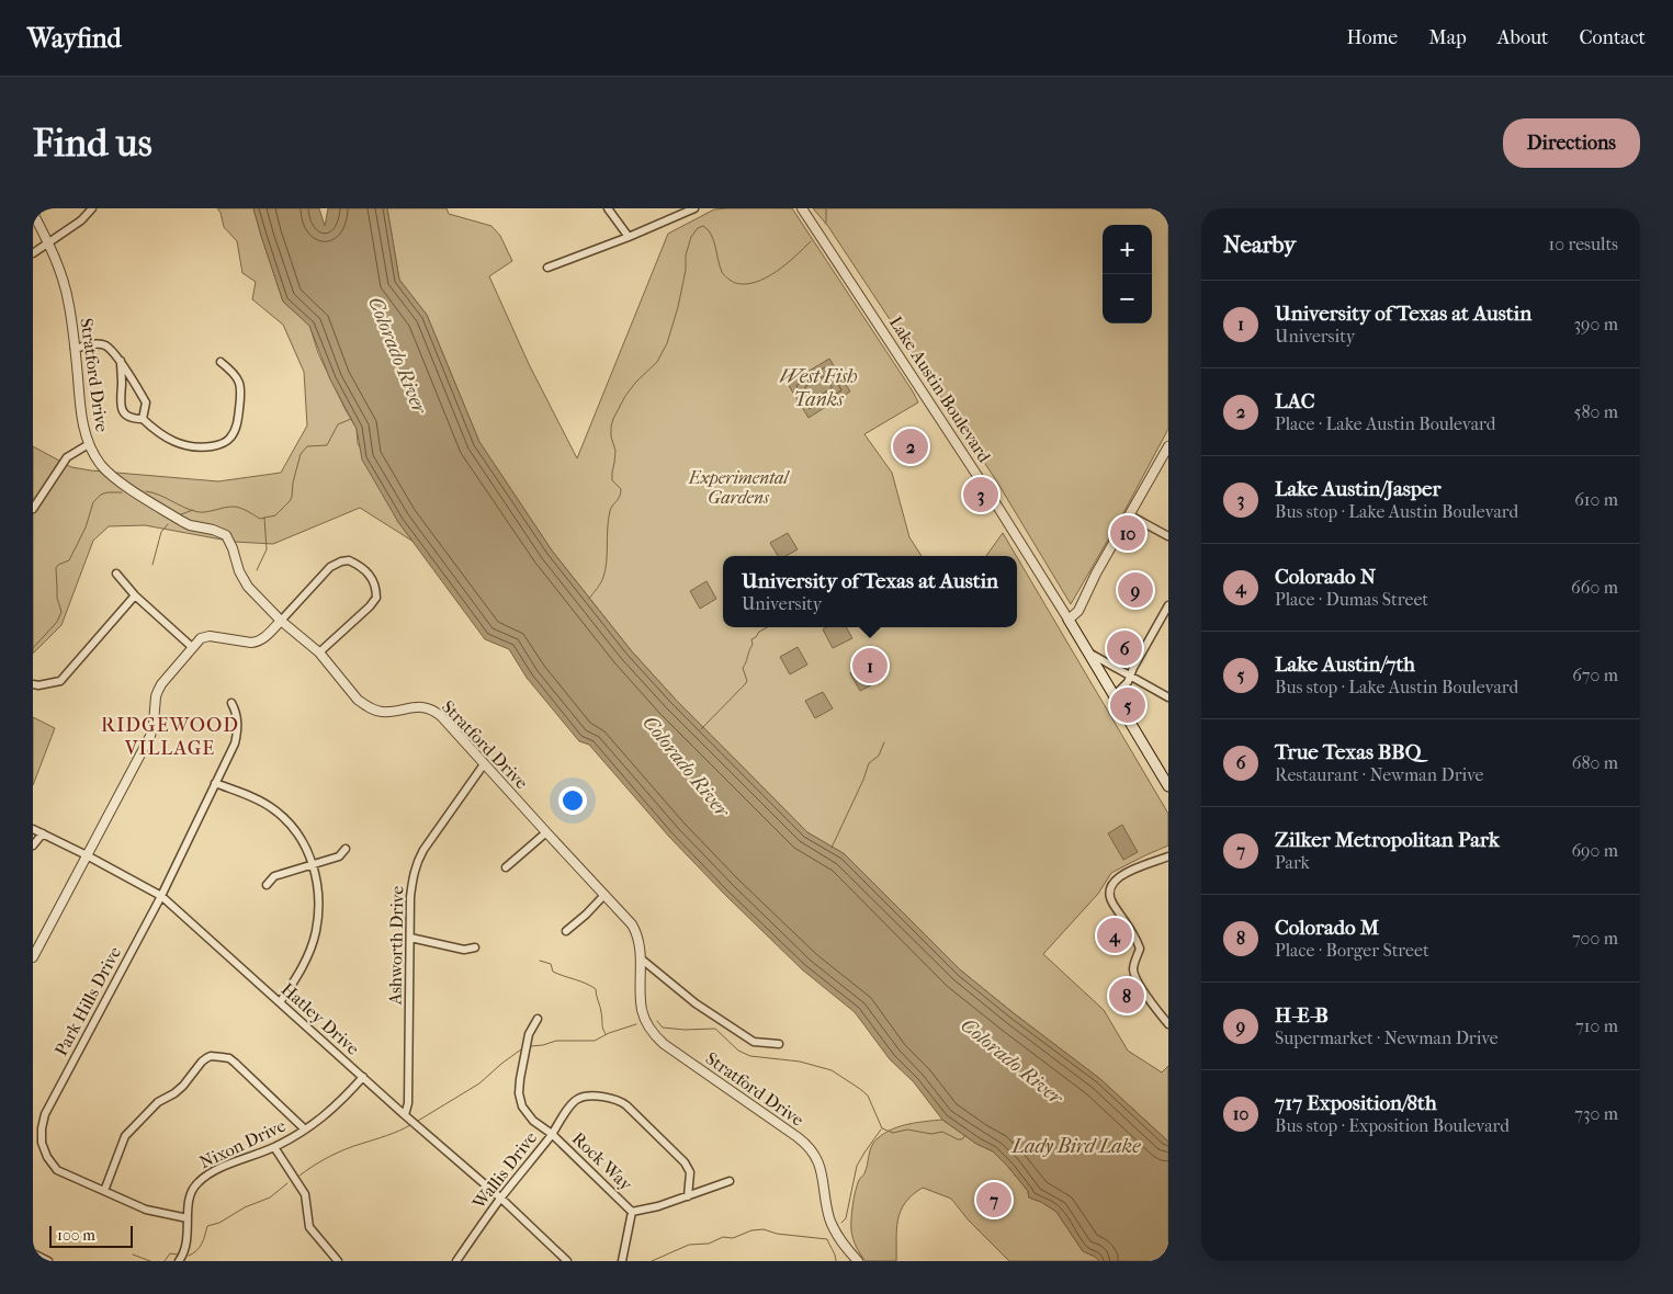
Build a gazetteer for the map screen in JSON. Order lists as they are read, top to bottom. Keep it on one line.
{"streets":{"main road":["Lake Austin Boulevard"],"street":["Stratford Drive","Ashworth Drive","Park Hills Drive","Hatley Drive","Nixon Drive","Rock Way","Wallis Drive"]},"crossings":[["Stratford Drive","Ashworth Drive"],["Ashworth Drive","Hatley Drive"],["Park Hills Drive","Hatley Drive"],["Park Hills Drive","Nixon Drive"],["Hatley Drive","Nixon Drive"],["Hatley Drive","Wallis Drive"],["Rock Way","Wallis Drive"]],"districts":["RIDGEWOOD VILLAGE"],"water":["Colorado River","West Fish Tanks","Lady Bird Lake"],"parks":["Experimental Gardens"],"scale_bar":"100 m","page":{"header":"Wayfind","nav":["Home","Map","About","Contact"],"buttons":"Directions","title":"Find us","heading":["Nearby","10 results"],"map_buttons":["+","−"],"list":[{"mark":"1","name":"University of Texas at Austin","note":"University","value":"390 m"},{"mark":"2","name":"LAC","note":"Place · Lake Austin Boulevard","value":"580 m"},{"mark":"3","name":"Lake Austin/Jasper","note":"Bus stop · Lake Austin Boulevard","value":"610 m"},{"mark":"4","name":"Colorado N","note":"Place · Dumas Street","value":"660 m"},{"mark":"5","name":"Lake Austin/7th","note":"Bus stop · Lake Austin Boulevard","value":"670 m"},{"mark":"6","name":"True Texas BBQ","note":"Restaurant · Newman Drive","value":"680 m"},{"mark":"7","name":"Zilker Metropolitan Park","note":"Park","value":"690 m"},{"mark":"8","name":"Colorado M","note":"Place · Borger Street","value":"700 m"},{"mark":"9","name":"H-E-B","note":"Supermarket · Newman Drive","value":"710 m"},{"mark":"10","name":"717 Exposition/8th","note":"Bus stop · Exposition Boulevard","value":"730 m"}],"pins":["2","3","10","9","6","1","5","4","8","7"],"popup":["University of Texas at Austin","University"],"scale":"100 m"}}
